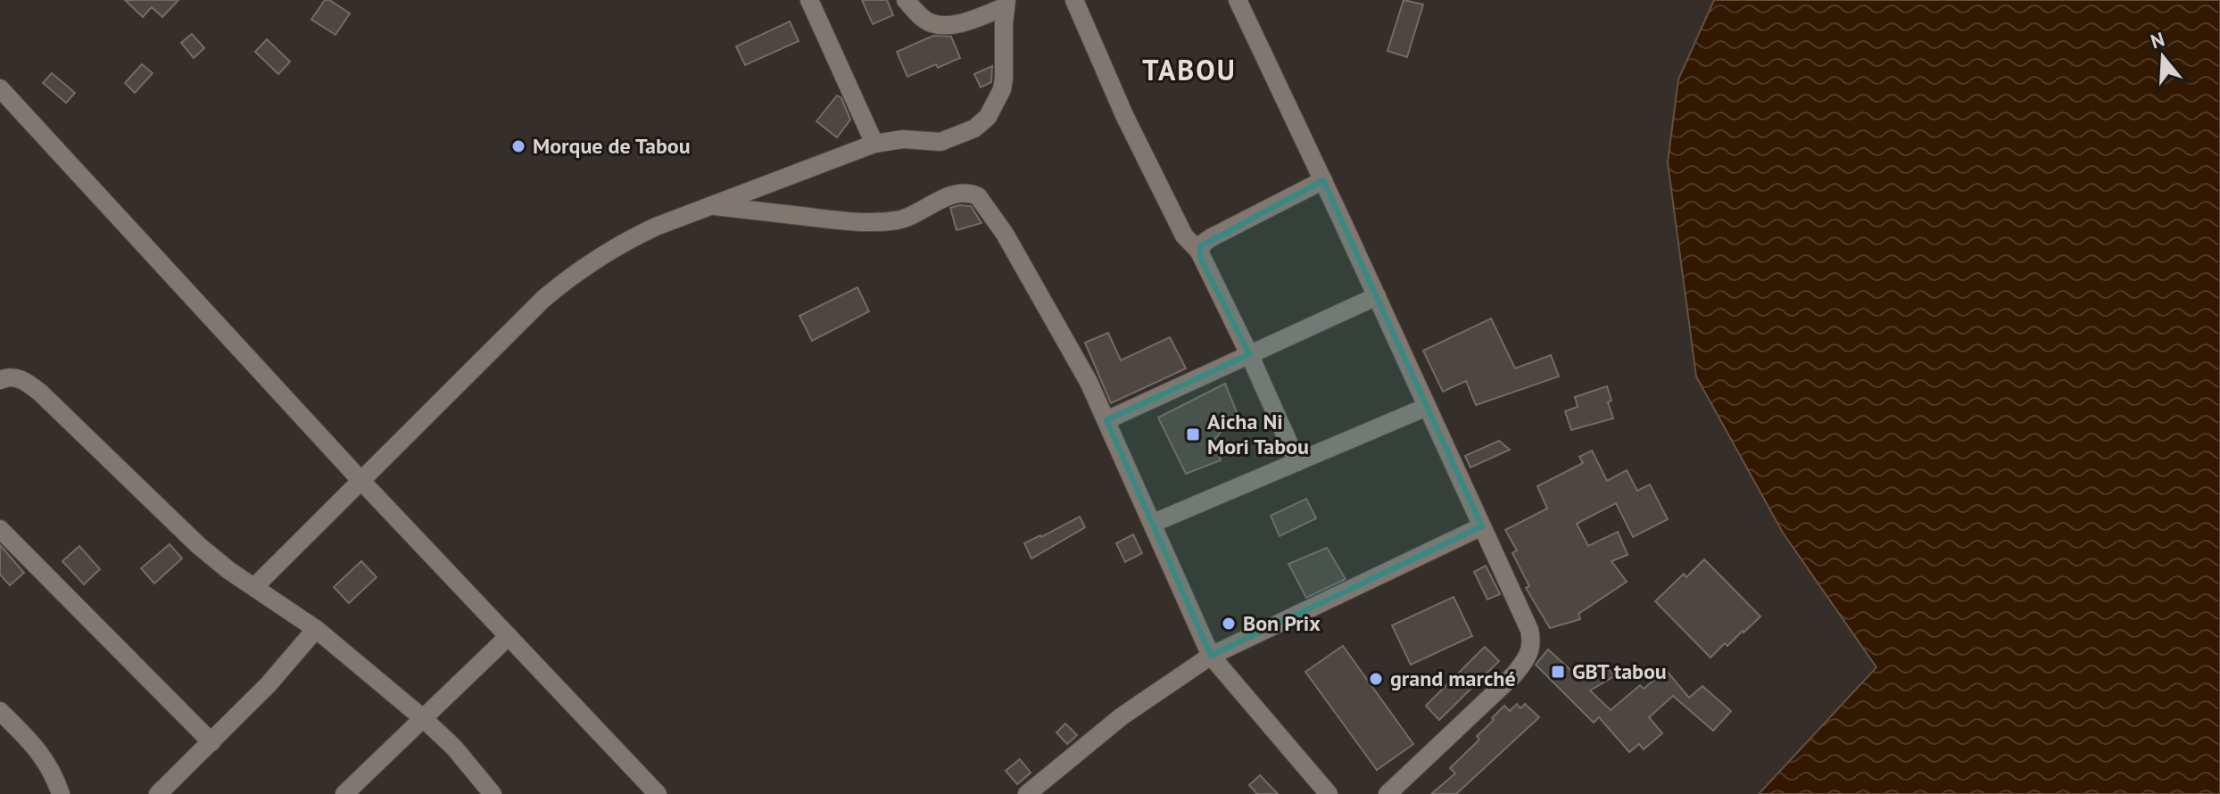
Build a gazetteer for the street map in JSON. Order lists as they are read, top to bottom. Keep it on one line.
{"districts":["TABOU"],"places":{"other":["Morque de Tabou","Bon Prix","grand marché"],"transit":["Aicha Ni Mori Tabou","GBT tabou"]},"north":"top"}
